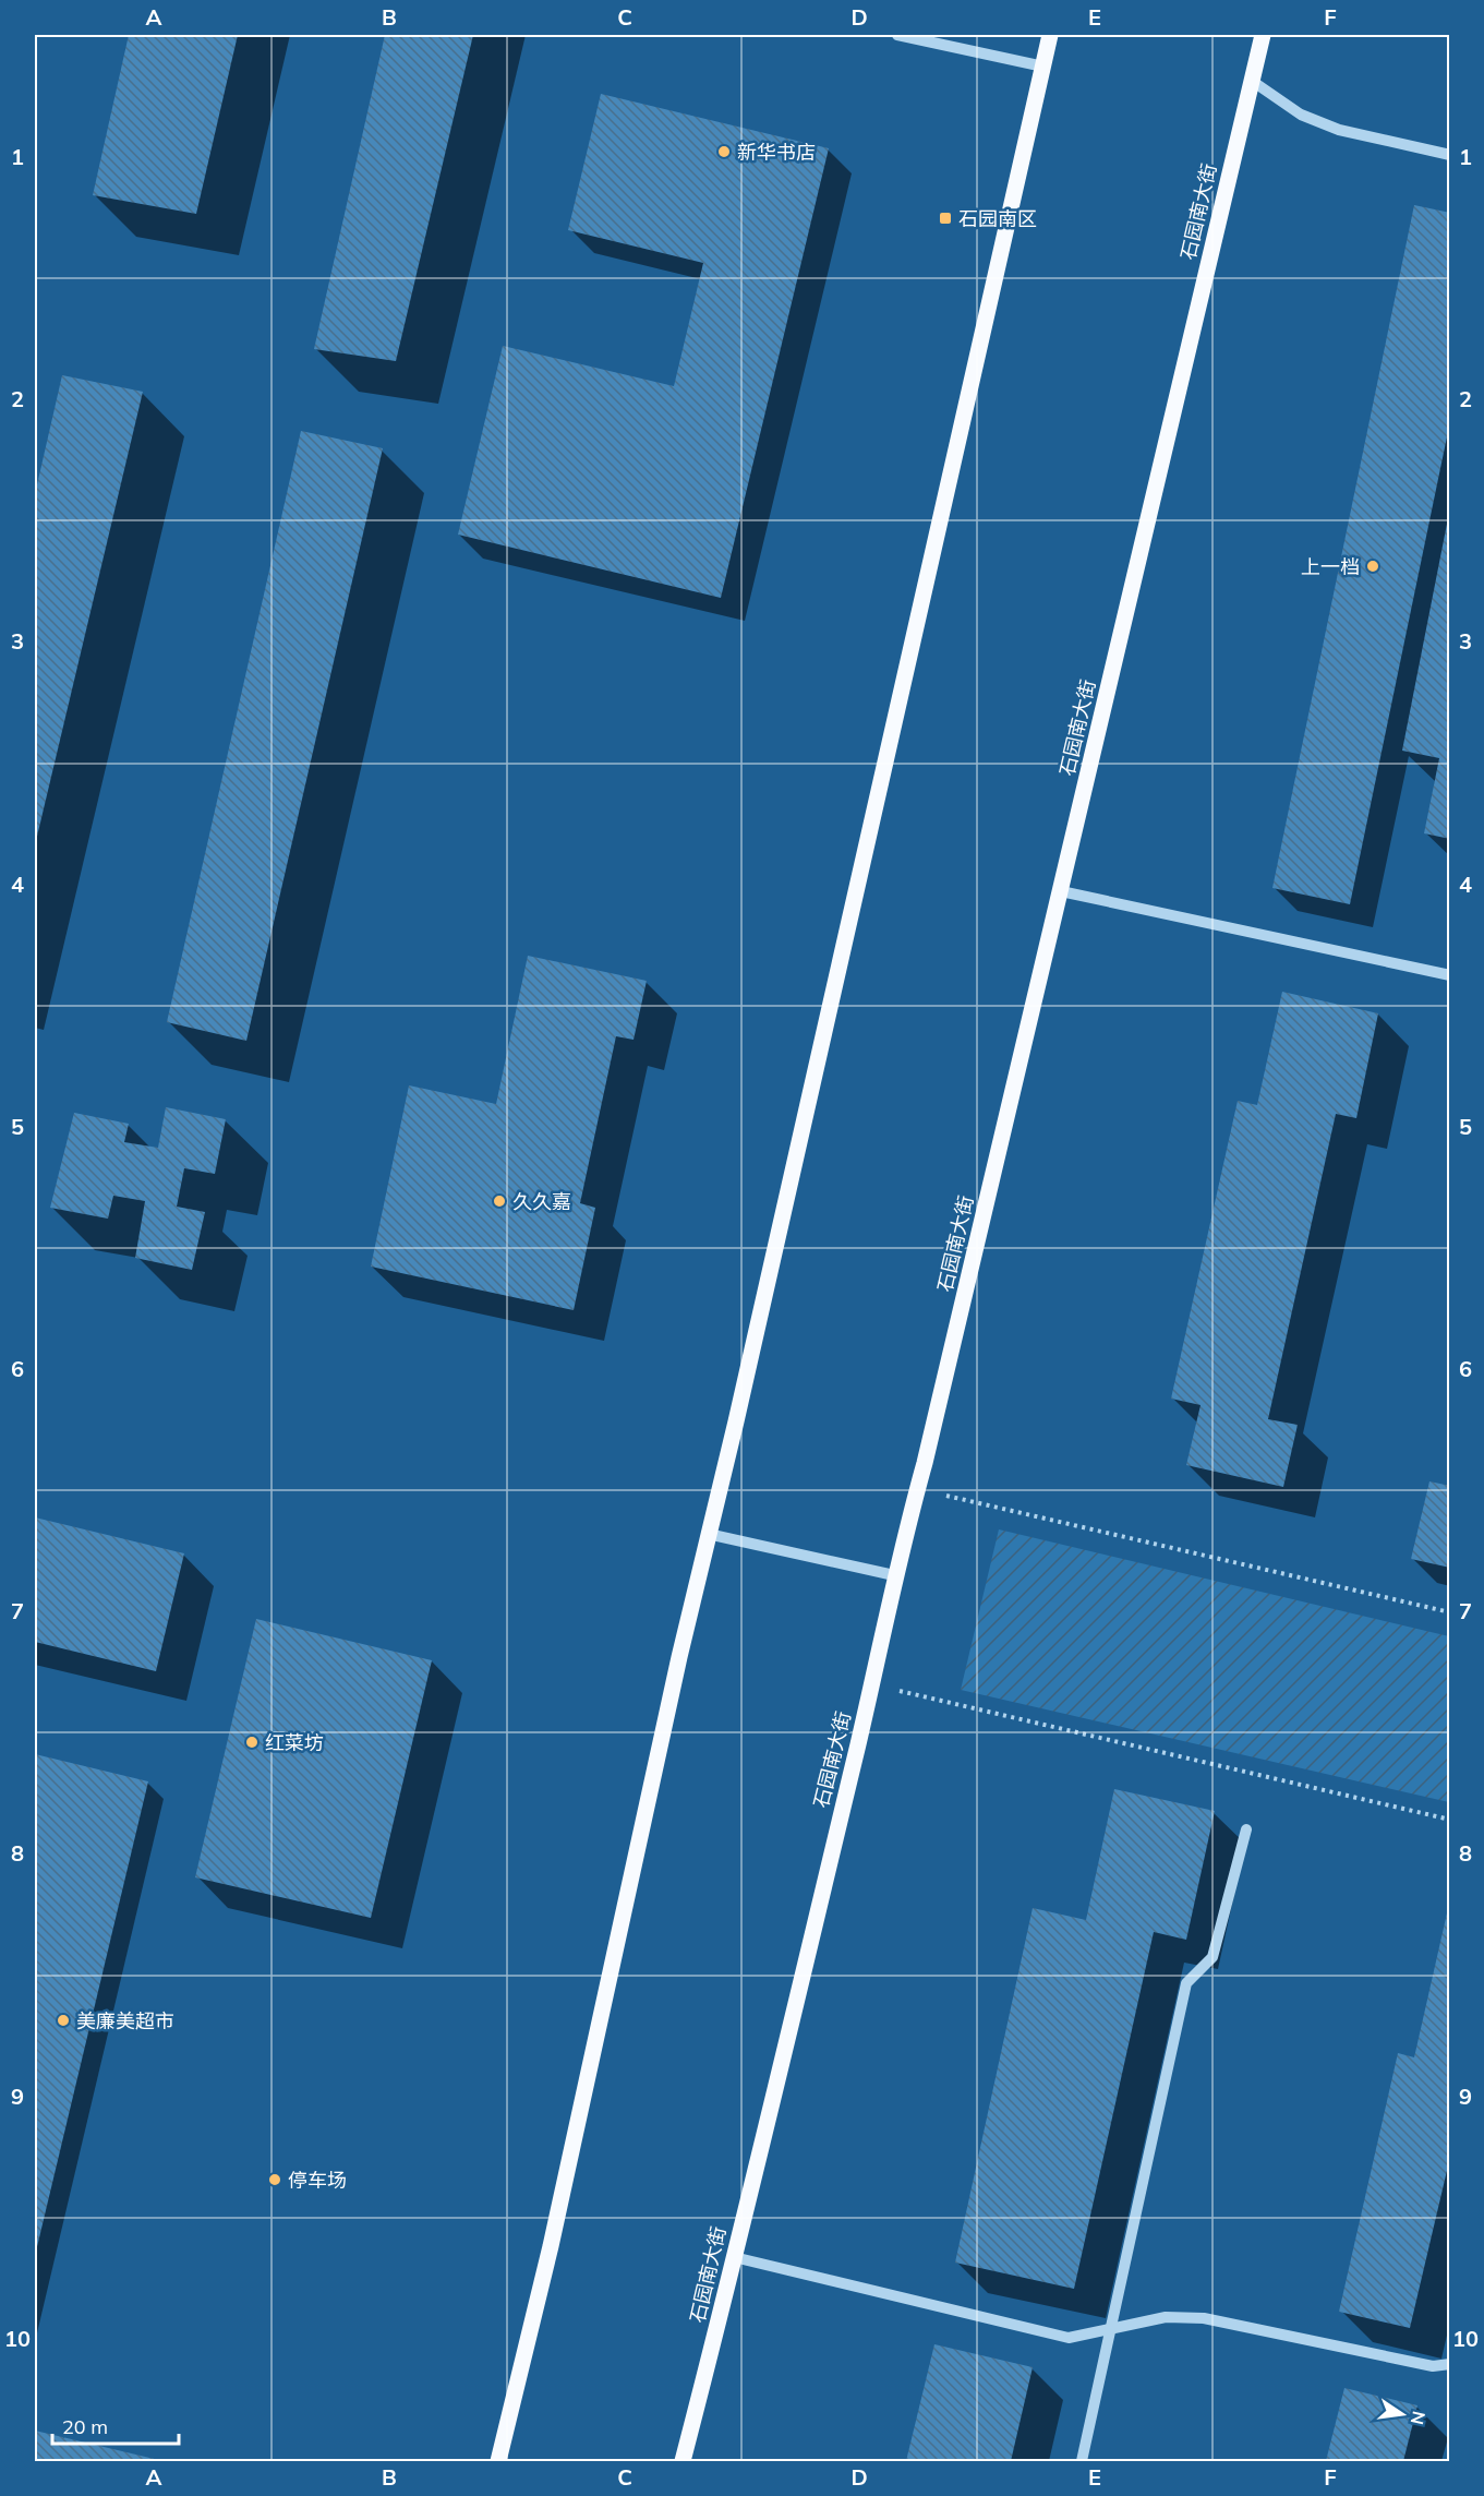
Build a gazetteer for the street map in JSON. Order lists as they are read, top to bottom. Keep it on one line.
{"streets":{"main road":["石园南大街"]},"places":{"other":["新华书店","上一档","久久嘉","红菜坊","美廉美超市","停车场"],"transit":["石园南区"]},"scale_bar":"20 m","north":"right","grid":{"columns":["A","B","C","D","E","F"],"rows":["1","2","3","4","5","6","7","8","9","10"]}}
